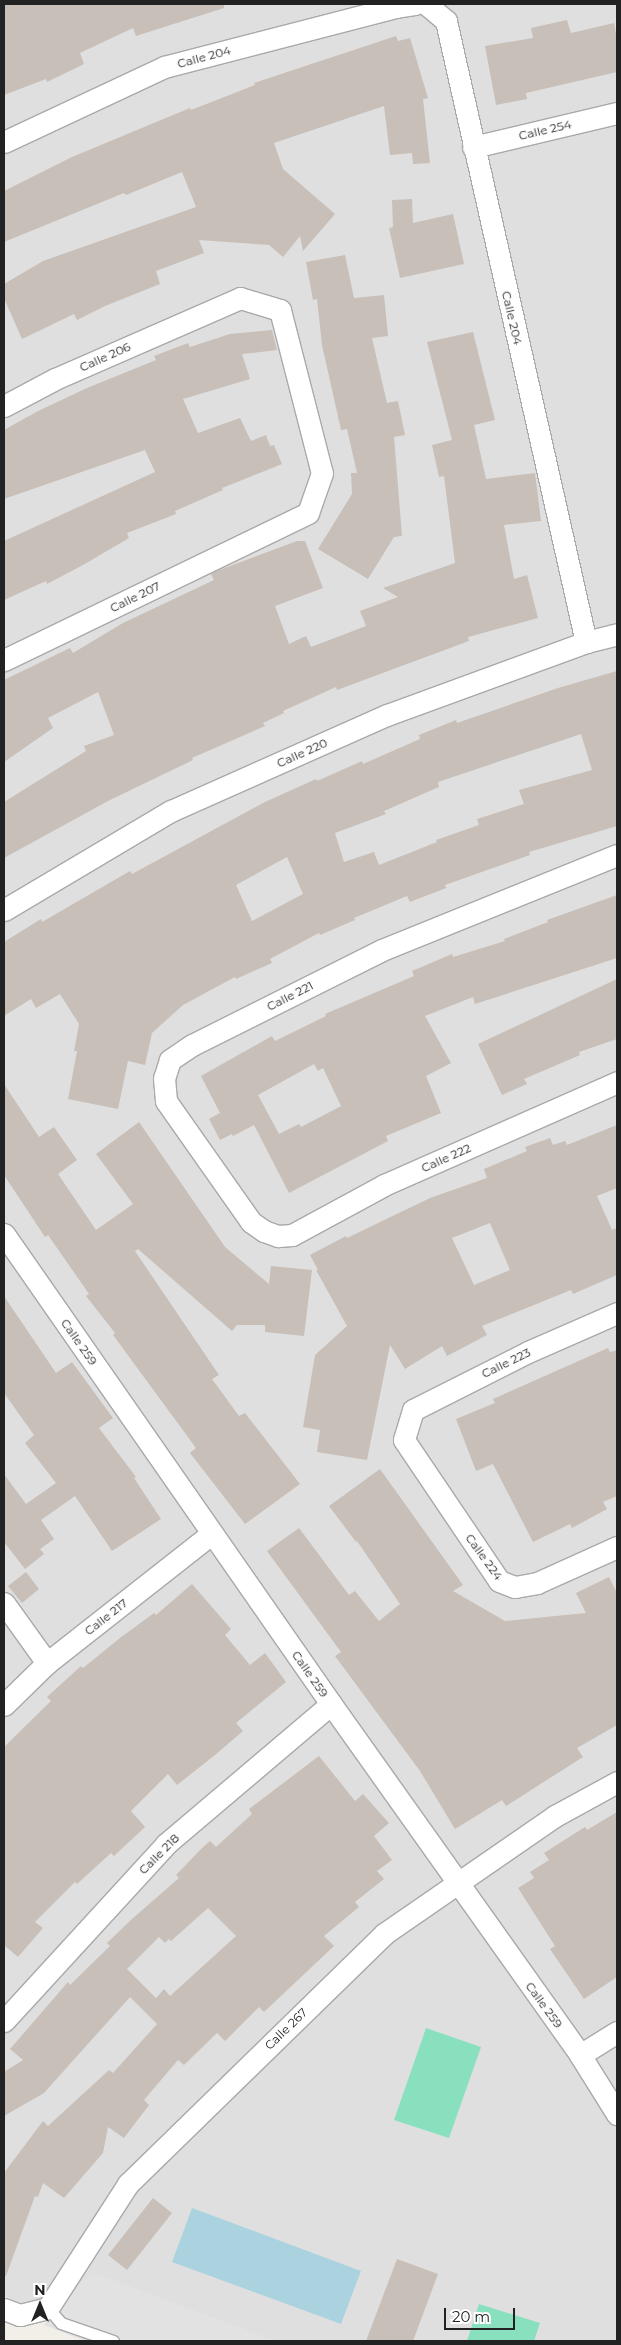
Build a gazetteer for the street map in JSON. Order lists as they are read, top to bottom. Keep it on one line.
{"streets":{"street":["Calle 204","Calle 254","Calle 206","Calle 207","Calle 220","Calle 221","Calle 222","Calle 259","Calle 223","Calle 224","Calle 217","Calle 218","Calle 267"]},"crossings":[["Calle 204","Calle 254"],["Calle 204","Calle 220"],["Calle 206","Calle 207"],["Calle 221","Calle 222"],["Calle 259","Calle 217"],["Calle 259","Calle 218"],["Calle 259","Calle 267"],["Calle 223","Calle 224"]],"scale_bar":"20 m","north":"top"}
